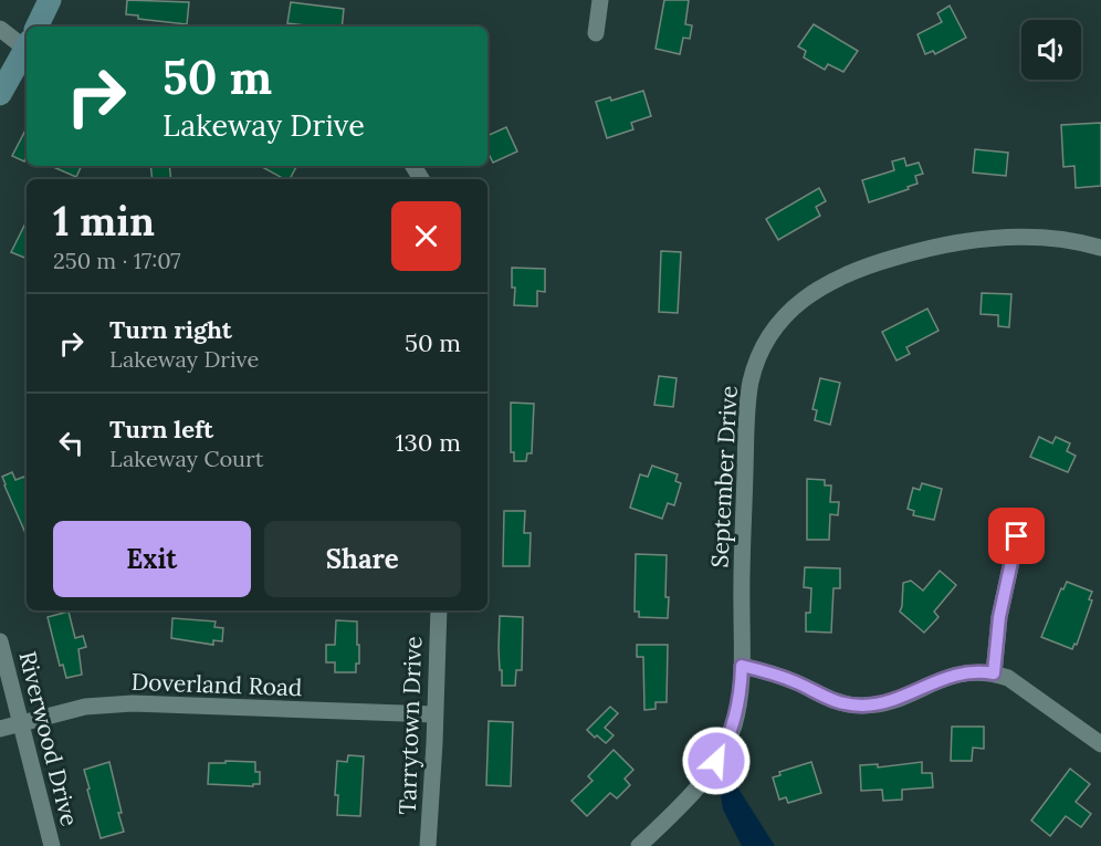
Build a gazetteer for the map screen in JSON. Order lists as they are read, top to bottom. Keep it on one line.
{"streets":{"street":["September Drive","Doverland Road","Tarrytown Drive","Riverwood Drive"]},"crossings":[["Doverland Road","Tarrytown Drive"],["Doverland Road","Riverwood Drive"]],"page":{"turn":["50 m","Lakeway Drive"],"heading":["1 min","250 m · 17:07"],"list":[{"name":"Turn right","note":"Lakeway Drive","value":"50 m"},{"name":"Turn left","note":"Lakeway Court","value":"130 m"}],"buttons":["Exit","Share"]}}
